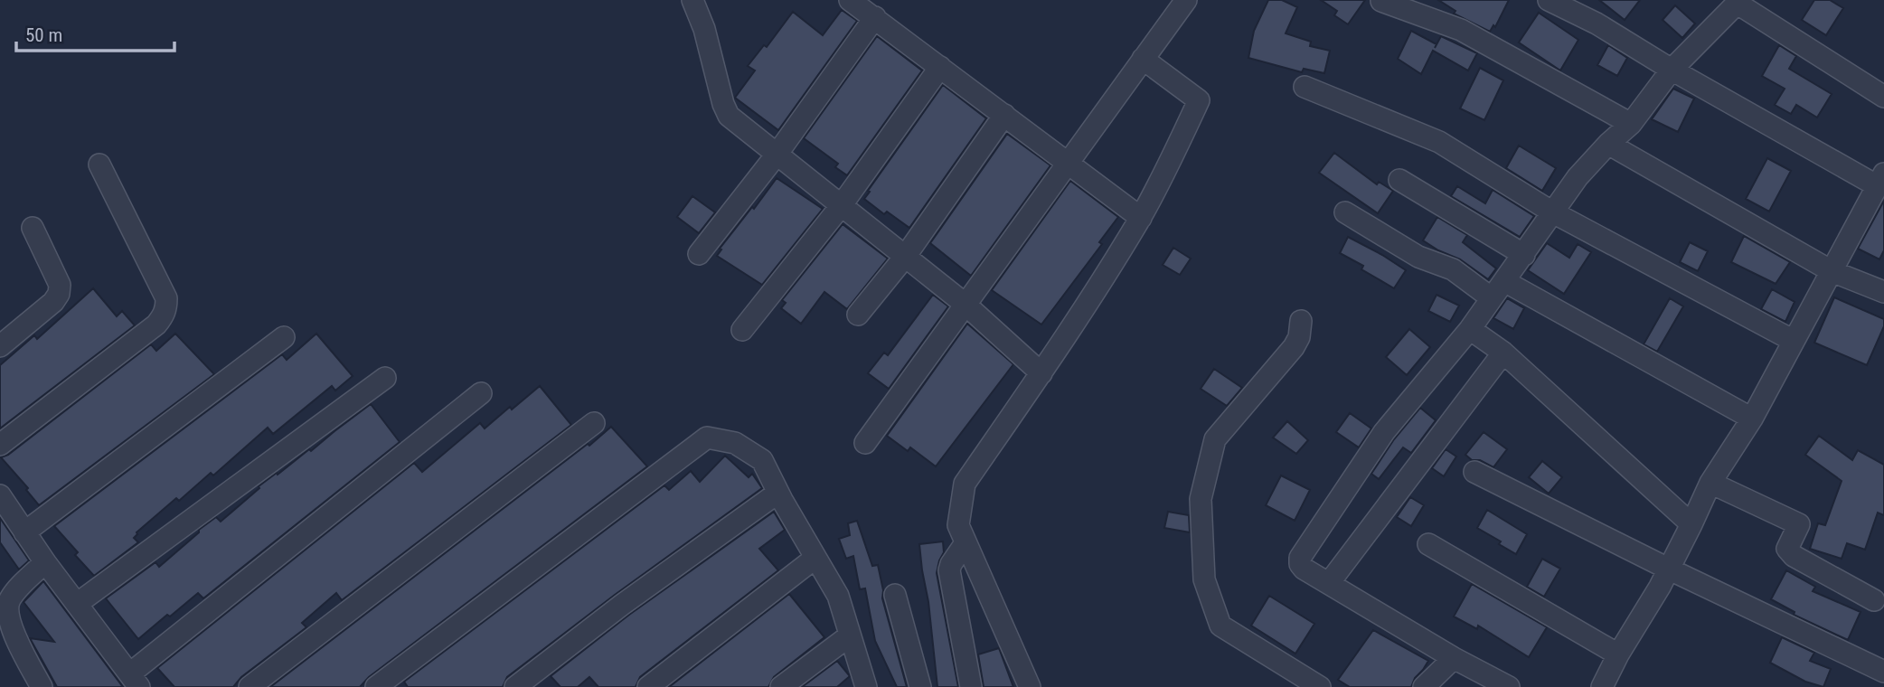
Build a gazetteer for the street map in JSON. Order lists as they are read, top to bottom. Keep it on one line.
{"scale_bar":"50 m"}
